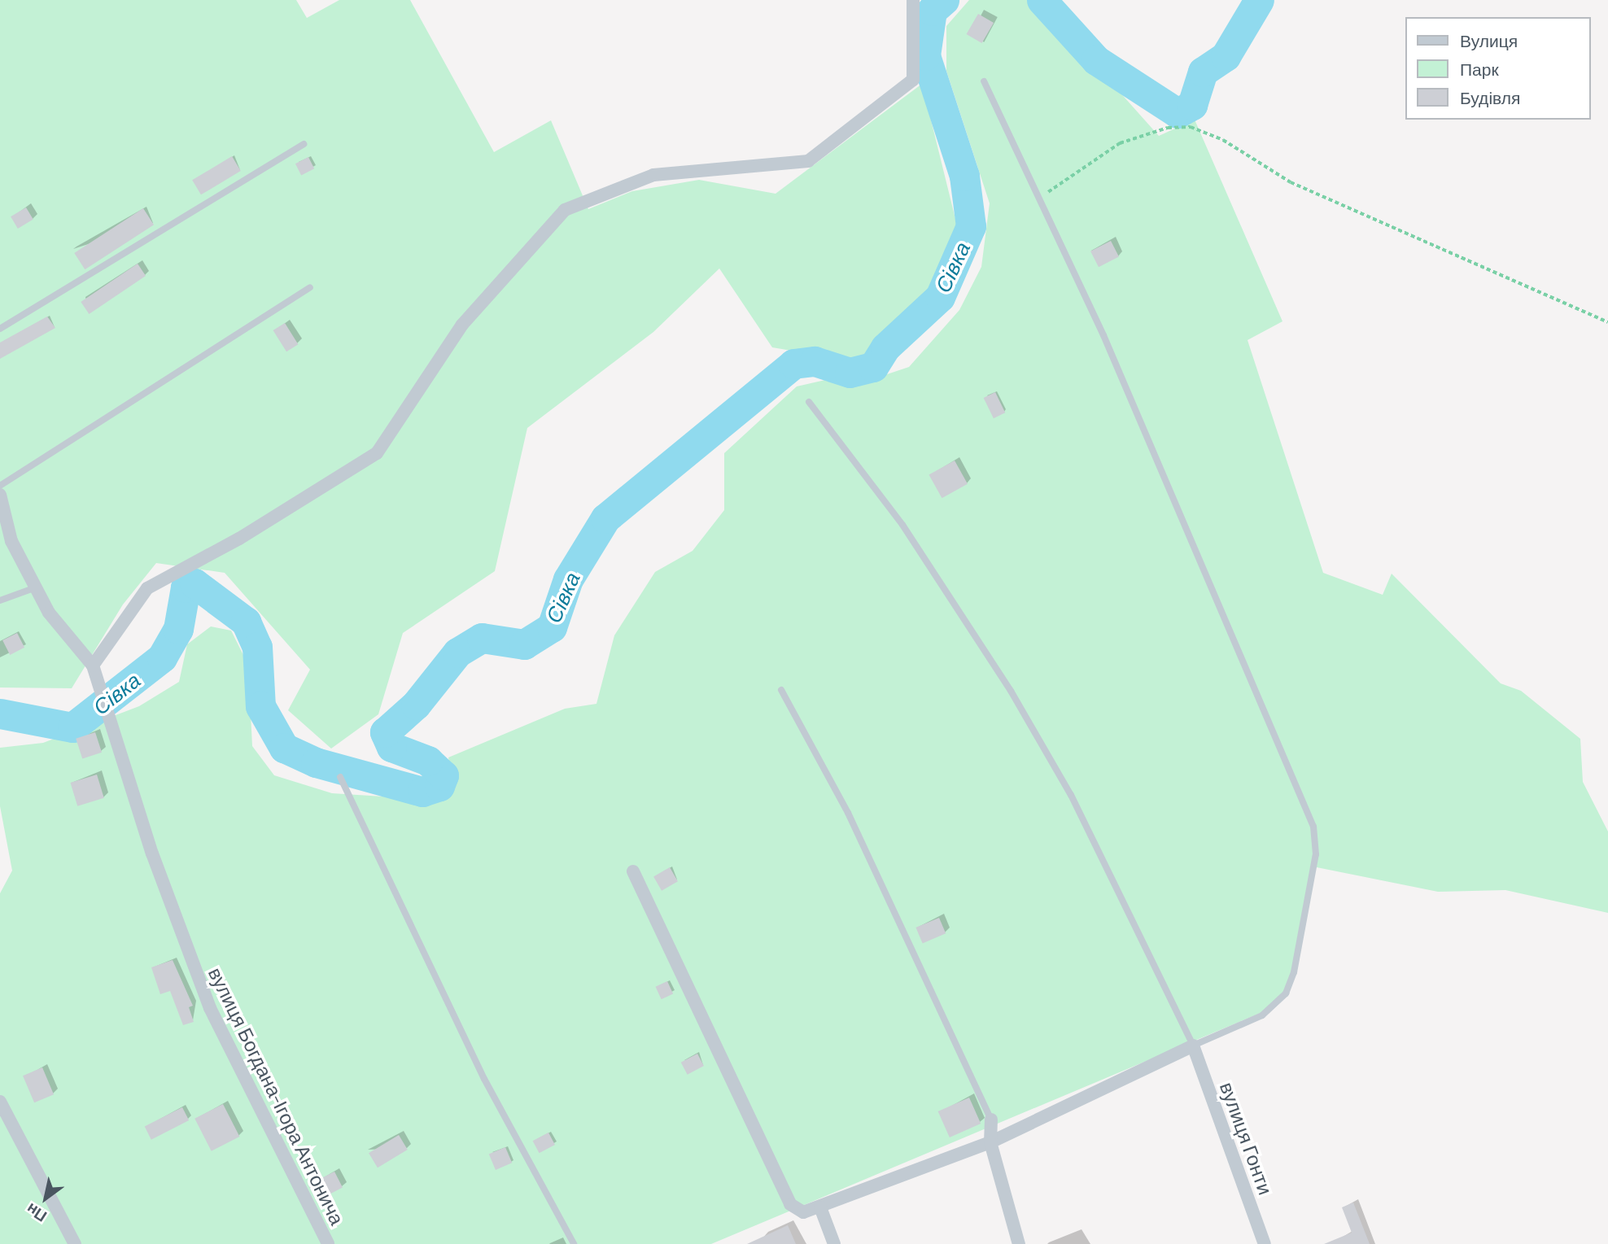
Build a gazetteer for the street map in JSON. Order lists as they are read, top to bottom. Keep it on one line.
{"streets":{"street":["вулиця Богдана-Ігора Антонича","вулиця Гонти"]},"water":["Сівка"],"legend":["Вулиця","Парк","Будівля"],"north":"bottom left"}
